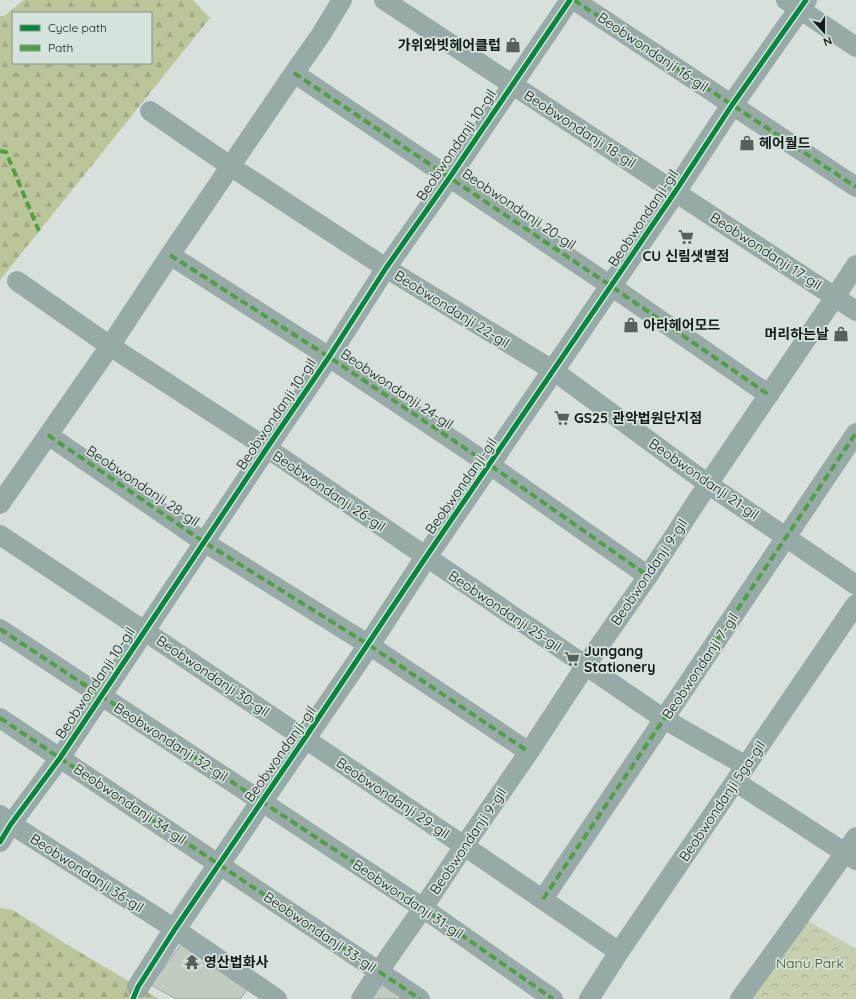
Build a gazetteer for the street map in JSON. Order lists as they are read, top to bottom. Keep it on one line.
{"streets":{"street":["Beobwondanji 16-gil","Beobwondanji 18-gil","Beobwondanji 10-gil","Beobwondanji 20-gil","Beobwondanji-gil","Beobwondanji 17-gil","Beobwondanji 22-gil","Beobwondanji 24-gil","Beobwondanji 21-gil","Beobwondanji 28-gil","Beobwondanji 26-gil","Beobwondanji 9-gil","Beobwondanji 25-gil","Beobwondanji 7-gil","Beobwondanji 30-gil","Beobwondanji 32-gil","Beobwondanji 29-gil","Beobwondanji 5ga-gil","Beobwondanji 34-gil","Beobwondanji 36-gil","Beobwondanji 31-gil","Beobwondanji 33-gil"]},"crossings":[["Beobwondanji 16-gil","Beobwondanji-gil"],["Beobwondanji 18-gil","Beobwondanji 10-gil"],["Beobwondanji 18-gil","Beobwondanji-gil"],["Beobwondanji 18-gil","Beobwondanji 17-gil"],["Beobwondanji 10-gil","Beobwondanji 20-gil"],["Beobwondanji 10-gil","Beobwondanji 22-gil"],["Beobwondanji 10-gil","Beobwondanji 24-gil"],["Beobwondanji 10-gil","Beobwondanji 28-gil"],["Beobwondanji 10-gil","Beobwondanji 26-gil"],["Beobwondanji 10-gil","Beobwondanji 30-gil"],["Beobwondanji 10-gil","Beobwondanji 32-gil"],["Beobwondanji 10-gil","Beobwondanji 34-gil"],["Beobwondanji 10-gil","Beobwondanji 36-gil"],["Beobwondanji 20-gil","Beobwondanji-gil"],["Beobwondanji-gil","Beobwondanji 17-gil"],["Beobwondanji-gil","Beobwondanji 22-gil"],["Beobwondanji-gil","Beobwondanji 24-gil"],["Beobwondanji-gil","Beobwondanji 21-gil"],["Beobwondanji-gil","Beobwondanji 28-gil"],["Beobwondanji-gil","Beobwondanji 26-gil"],["Beobwondanji-gil","Beobwondanji 9-gil"],["Beobwondanji-gil","Beobwondanji 25-gil"],["Beobwondanji-gil","Beobwondanji 30-gil"],["Beobwondanji-gil","Beobwondanji 32-gil"],["Beobwondanji-gil","Beobwondanji 29-gil"],["Beobwondanji-gil","Beobwondanji 34-gil"],["Beobwondanji-gil","Beobwondanji 36-gil"],["Beobwondanji-gil","Beobwondanji 31-gil"],["Beobwondanji-gil","Beobwondanji 33-gil"],["Beobwondanji 17-gil","Beobwondanji 9-gil"],["Beobwondanji 22-gil","Beobwondanji 21-gil"],["Beobwondanji 21-gil","Beobwondanji 9-gil"],["Beobwondanji 21-gil","Beobwondanji 7-gil"],["Beobwondanji 26-gil","Beobwondanji 25-gil"],["Beobwondanji 9-gil","Beobwondanji 25-gil"],["Beobwondanji 9-gil","Beobwondanji 29-gil"],["Beobwondanji 9-gil","Beobwondanji 31-gil"],["Beobwondanji 9-gil","Beobwondanji 33-gil"],["Beobwondanji 25-gil","Beobwondanji 7-gil"],["Beobwondanji 25-gil","Beobwondanji 5ga-gil"],["Beobwondanji 7-gil","Beobwondanji 29-gil"],["Beobwondanji 30-gil","Beobwondanji 29-gil"],["Beobwondanji 32-gil","Beobwondanji 31-gil"],["Beobwondanji 29-gil","Beobwondanji 5ga-gil"],["Beobwondanji 34-gil","Beobwondanji 33-gil"]],"parks":["Nanu Park"],"places":{"shop":["가위와빗헤어클럽","헤어월드","아라헤어모드","머리하는날"],"supermarket":["CU 신림샛별점","GS25 관악법원단지점","Jungang Stationery"],"temple":["영산법화사"]},"legend":["Cycle path","Path"],"north":"bottom"}
